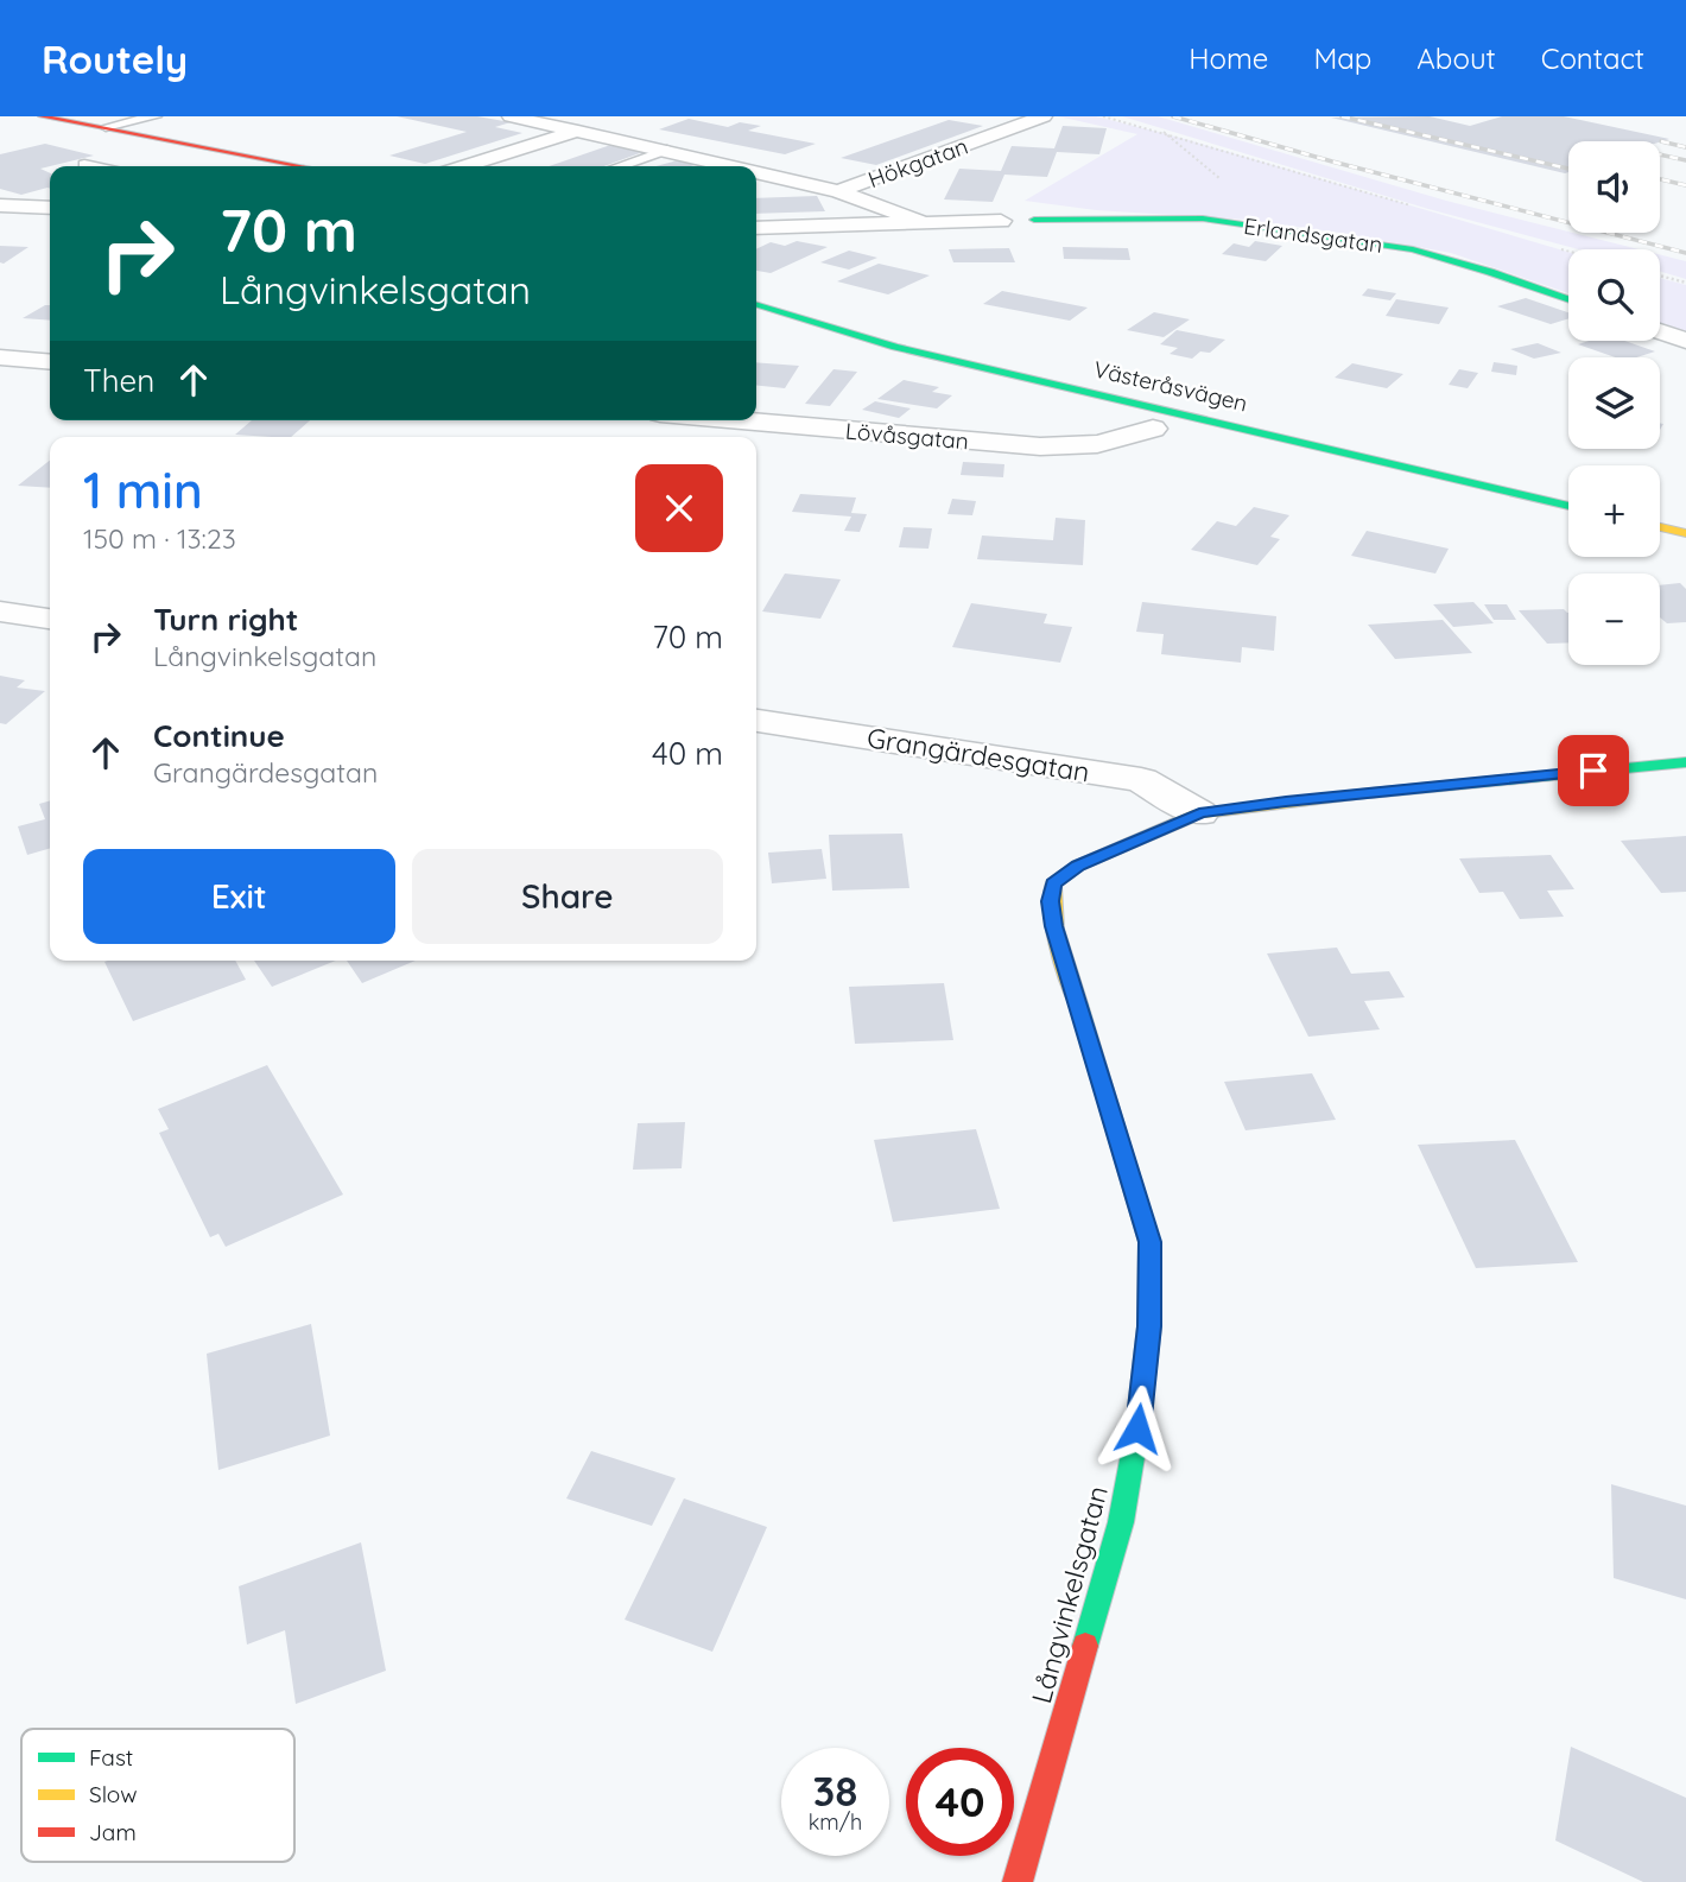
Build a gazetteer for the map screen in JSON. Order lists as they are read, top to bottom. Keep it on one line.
{"streets":{"street":["Hökgatan","Erlandsgatan","Västeråsvägen","Lövåsgatan","Grangärdesgatan","Långvinkelsgatan"]},"crossings":[["Grangärdesgatan","Långvinkelsgatan"]],"legend":["Fast","Slow","Jam"],"page":{"header":"Routely","nav":["Home","Map","About","Contact"],"map_buttons":["+","−"],"turn":["70 m","Långvinkelsgatan"],"then":"Then","heading":["1 min","150 m · 13:23"],"list":[{"name":"Turn right","note":"Långvinkelsgatan","value":"70 m"},{"name":"Continue","note":"Grangärdesgatan","value":"40 m"}],"buttons":["Exit","Share"],"speed":"38 km/h","limit":"40"}}
